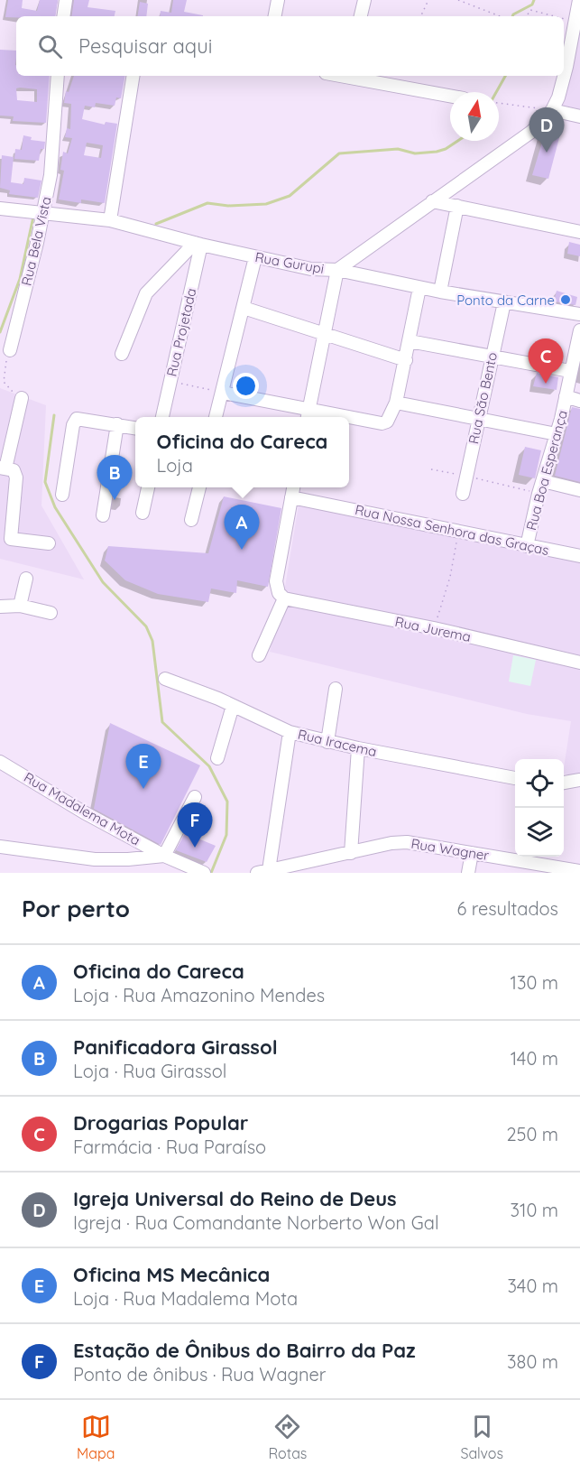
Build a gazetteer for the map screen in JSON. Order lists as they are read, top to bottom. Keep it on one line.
{"streets":{"street":["Rua Bela Vista","Rua Gurupi","Rua Projetada","Rua São Bento","Rua Boa Esperança","Rua Nossa Senhora das Graças","Rua Jurema","Rua Iracema","Rua Madalema Mota","Rua Wagner"]},"crossings":[["Rua Bela Vista","Rua Gurupi"],["Rua Gurupi","Rua Projetada"],["Rua Gurupi","Rua São Bento"],["Rua Boa Esperança","Rua Nossa Senhora das Graças"]],"places":["Ponto da Carne"],"north":"top","page":{"search":"Pesquisar aqui","pins":["D","C","B","A","E","F"],"popup":["Oficina do Careca","Loja"],"heading":["Por perto","6 resultados"],"list":[{"mark":"A","name":"Oficina do Careca","note":"Loja · Rua Amazonino Mendes","value":"130 m"},{"mark":"B","name":"Panificadora Girassol","note":"Loja · Rua Girassol","value":"140 m"},{"mark":"C","name":"Drogarias Popular","note":"Farmácia · Rua Paraíso","value":"250 m"},{"mark":"D","name":"Igreja Universal do Reino de Deus","note":"Igreja · Rua Comandante Norberto Won Gal","value":"310 m"},{"mark":"E","name":"Oficina MS Mecânica","note":"Loja · Rua Madalema Mota","value":"340 m"},{"mark":"F","name":"Estação de Ônibus do Bairro da Paz","note":"Ponto de ônibus · Rua Wagner","value":"380 m"}],"nav":["Mapa","Rotas","Salvos"]}}
